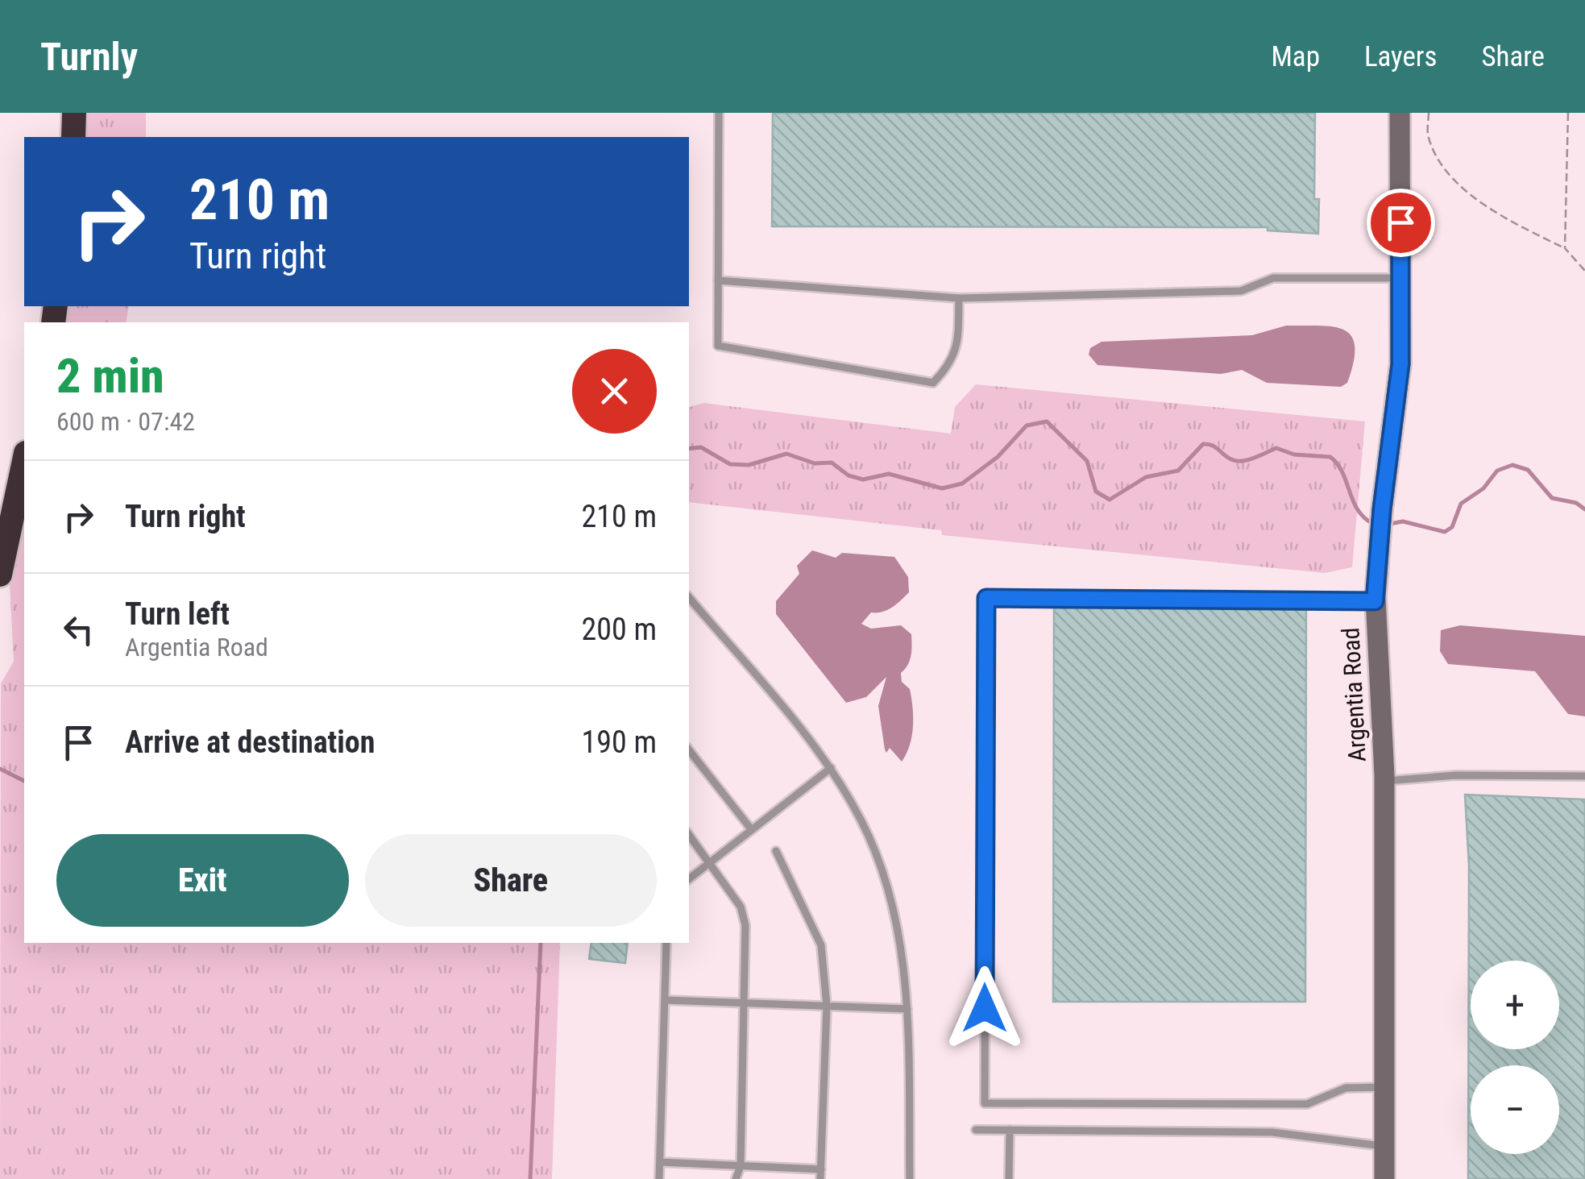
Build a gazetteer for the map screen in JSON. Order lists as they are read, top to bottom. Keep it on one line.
{"streets":{"street":["Argentia Road"]},"page":{"header":"Turnly","nav":["Map","Layers","Share"],"turn":["210 m","Turn right"],"heading":["2 min","600 m · 07:42"],"list":[{"name":"Turn right","value":"210 m"},{"name":"Turn left","note":"Argentia Road","value":"200 m"},{"name":"Arrive at destination","value":"190 m"}],"buttons":["Exit","Share"],"map_buttons":["+","−"]}}
